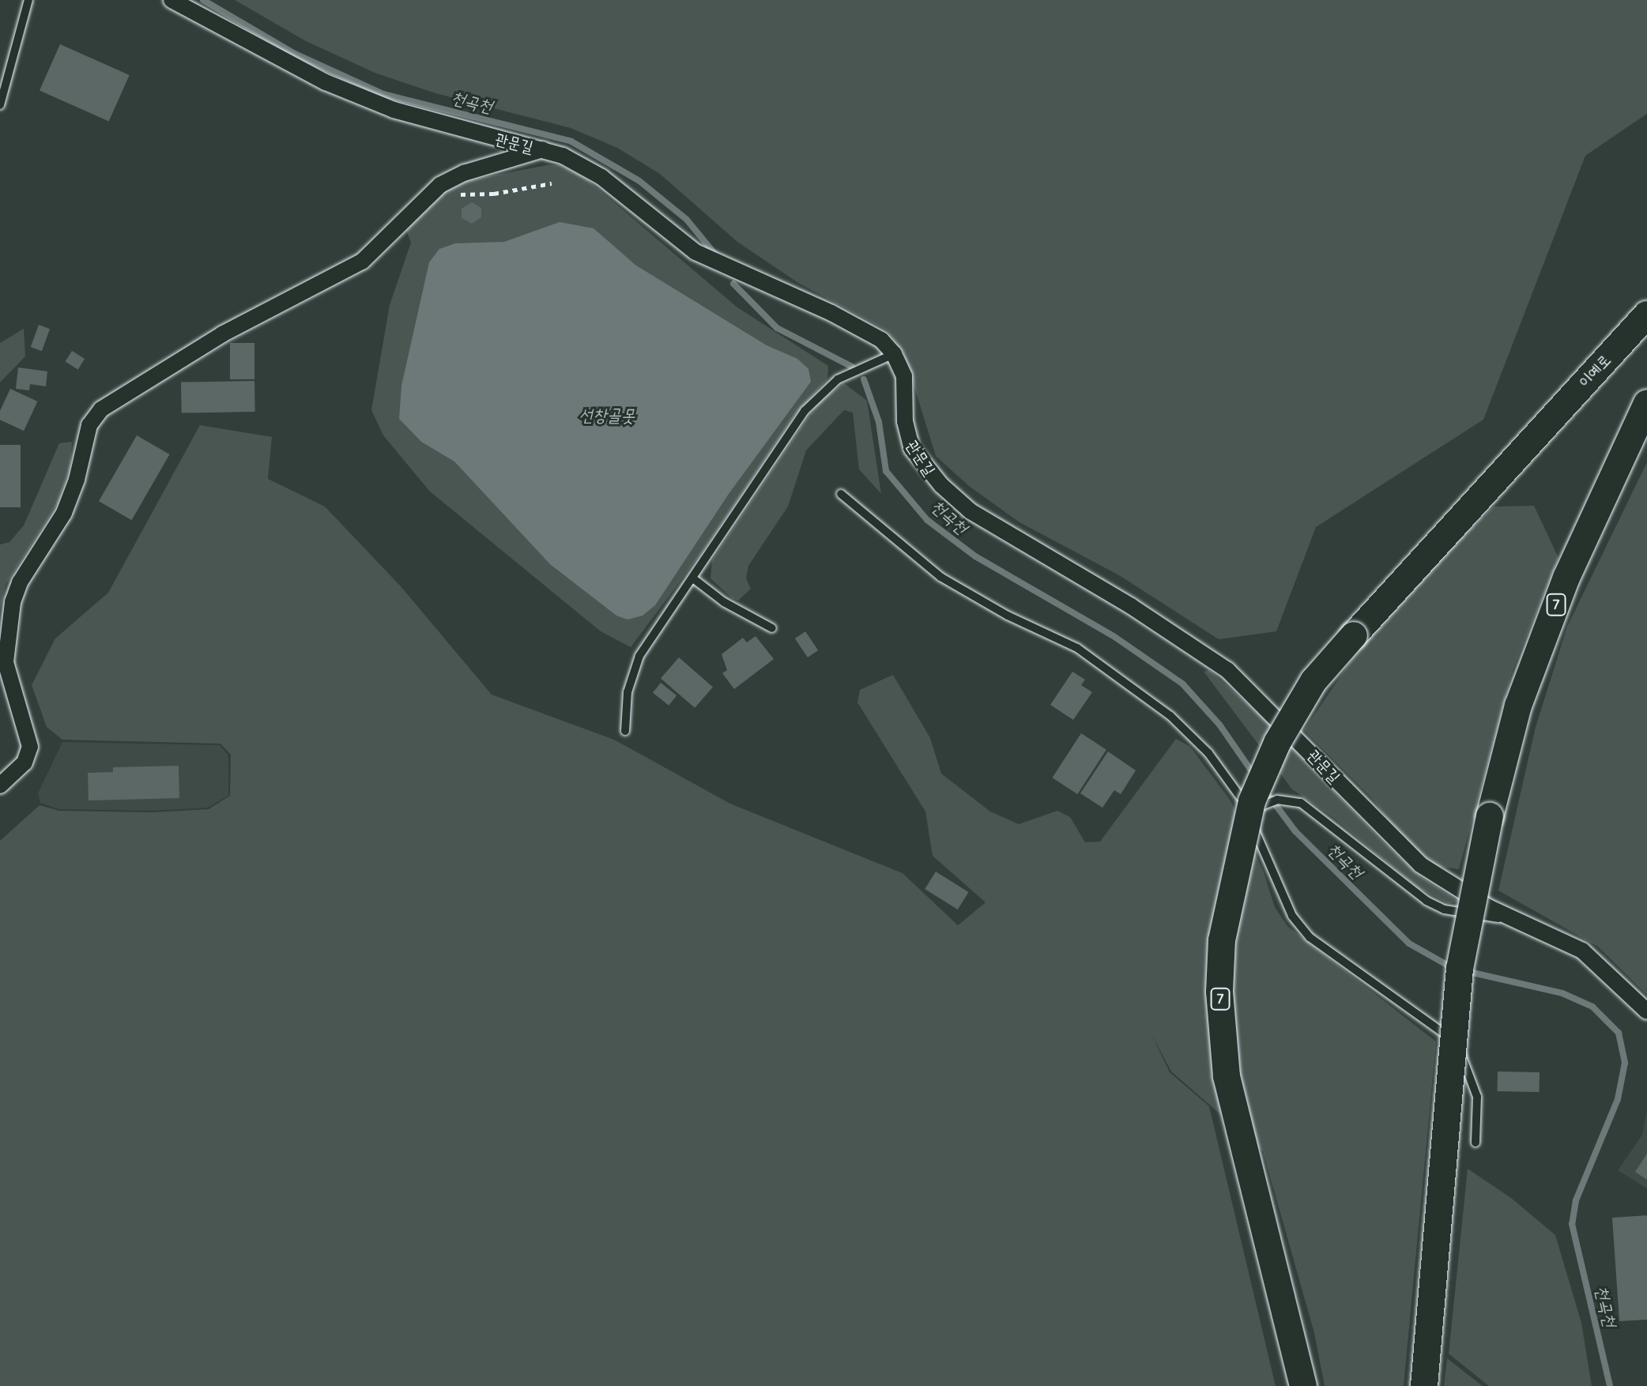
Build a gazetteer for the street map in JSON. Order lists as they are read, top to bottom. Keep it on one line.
{"streets":{"highway":["이예로","7"],"street":["관문길"]},"water":["천곡천","선창골못"]}
